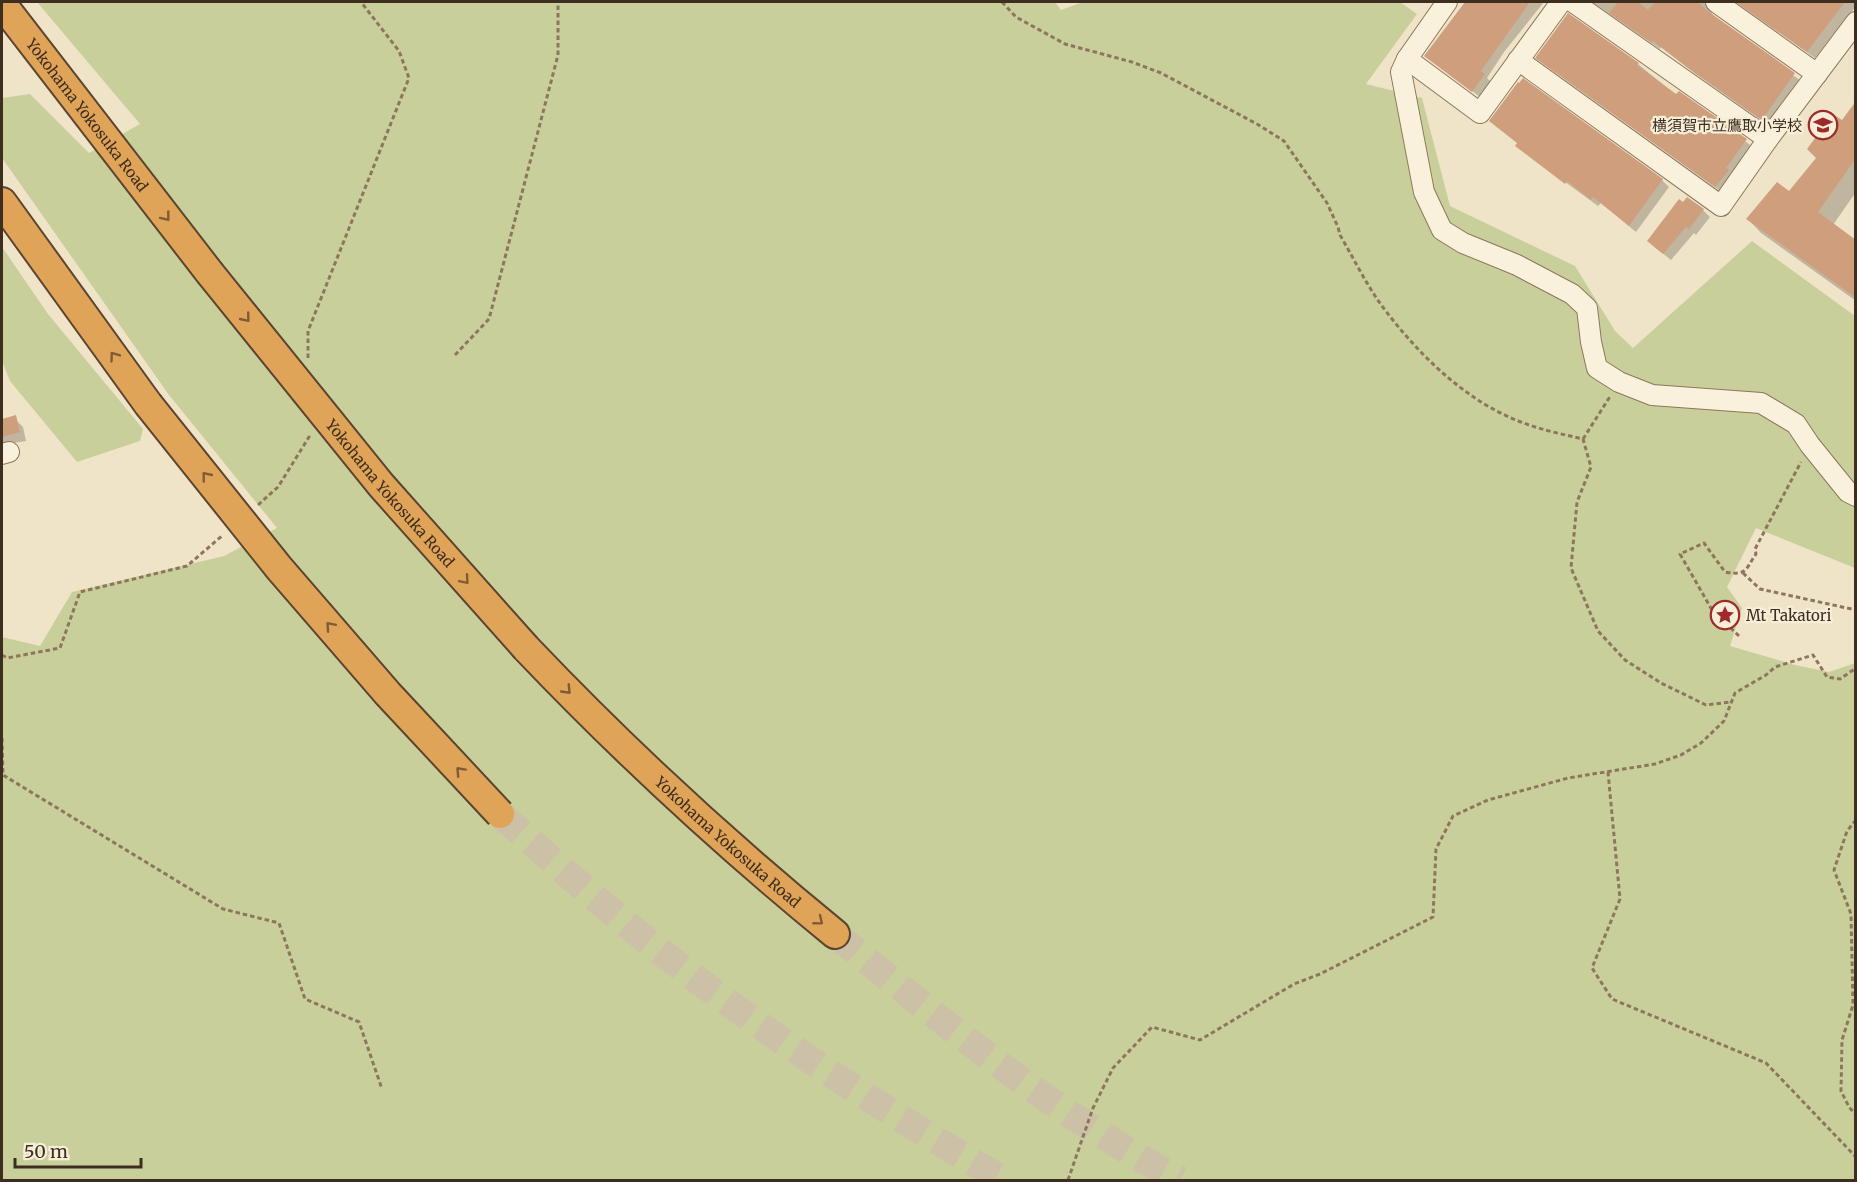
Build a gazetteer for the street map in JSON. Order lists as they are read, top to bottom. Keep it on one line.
{"streets":{"highway":["Yokohama Yokosuka Road"]},"places":{"school or university":["横須賀市立鷹取小学校"],"place":["Mt Takatori"]},"scale_bar":"50 m"}
